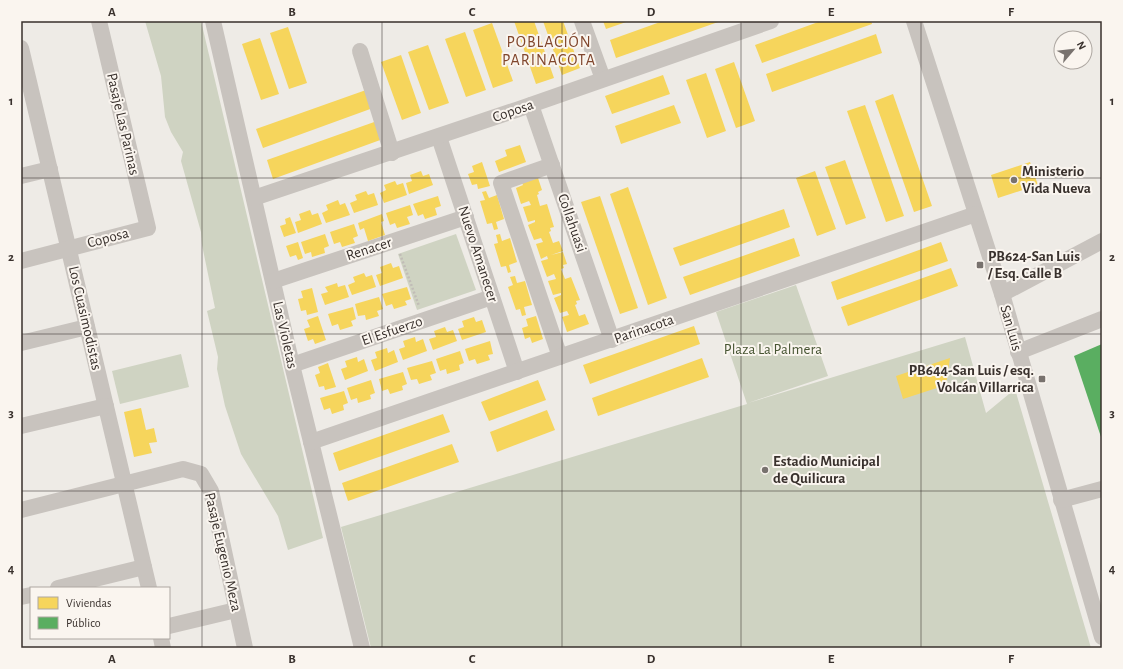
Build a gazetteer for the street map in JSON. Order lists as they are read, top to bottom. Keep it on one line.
{"streets":{"street":["Coposa","Pasaje Las Parinas","Collahuasi","Renacer","Nuevo Amanecer","Los Cuasimodistas","San Luis","Parinacota","El Esfuerzo","Las Violetas","Pasaje Eugenio Meza"]},"crossings":[["Coposa","Pasaje Las Parinas"],["Coposa","Collahuasi"],["Coposa","Nuevo Amanecer"],["Coposa","Los Cuasimodistas"],["Coposa","Las Violetas"],["Collahuasi","Parinacota"],["Renacer","Nuevo Amanecer"],["Renacer","Las Violetas"],["Nuevo Amanecer","Parinacota"],["Nuevo Amanecer","El Esfuerzo"],["Los Cuasimodistas","Pasaje Eugenio Meza"],["San Luis","Parinacota"],["Parinacota","Las Violetas"],["El Esfuerzo","Las Violetas"]],"districts":["POBLACIÓN PARINACOTA"],"parks":["Plaza La Palmera"],"places":{"other":["Ministerio Vida Nueva","Estadio Municipal de Quilicura"],"transit":["PB624-San Luis / Esq. Calle B","PB644-San Luis / esq. Volcán Villarrica"]},"legend":["Viviendas","Público"],"north":"top right","grid":{"columns":["A","B","C","D","E","F"],"rows":["1","2","3","4"]}}
